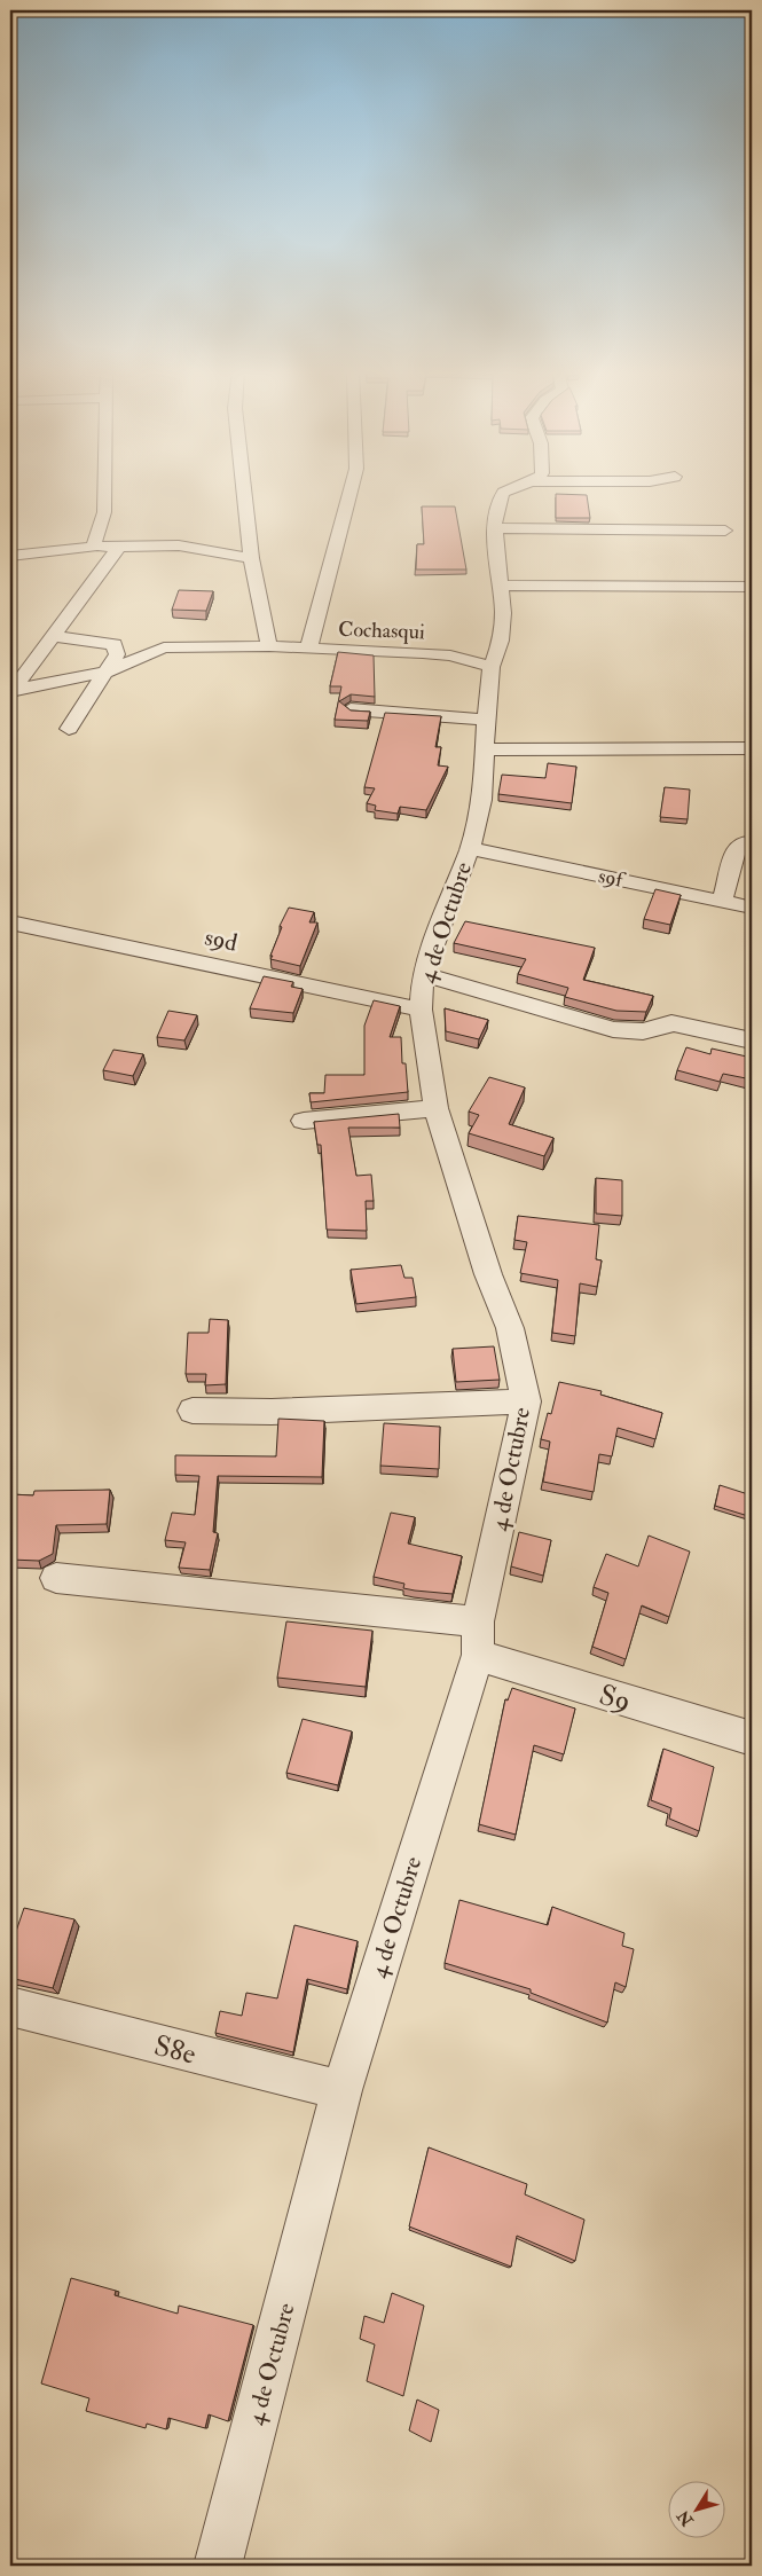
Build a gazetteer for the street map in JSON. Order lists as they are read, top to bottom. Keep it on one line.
{"streets":{"street":["Cochasqui","s9f","4 de Octubre","s9d","S9","S8e"]},"crossings":[["Cochasqui","4 de Octubre"],["s9f","4 de Octubre"],["4 de Octubre","s9d"],["4 de Octubre","S9"],["4 de Octubre","S8e"]],"north":"bottom left"}
